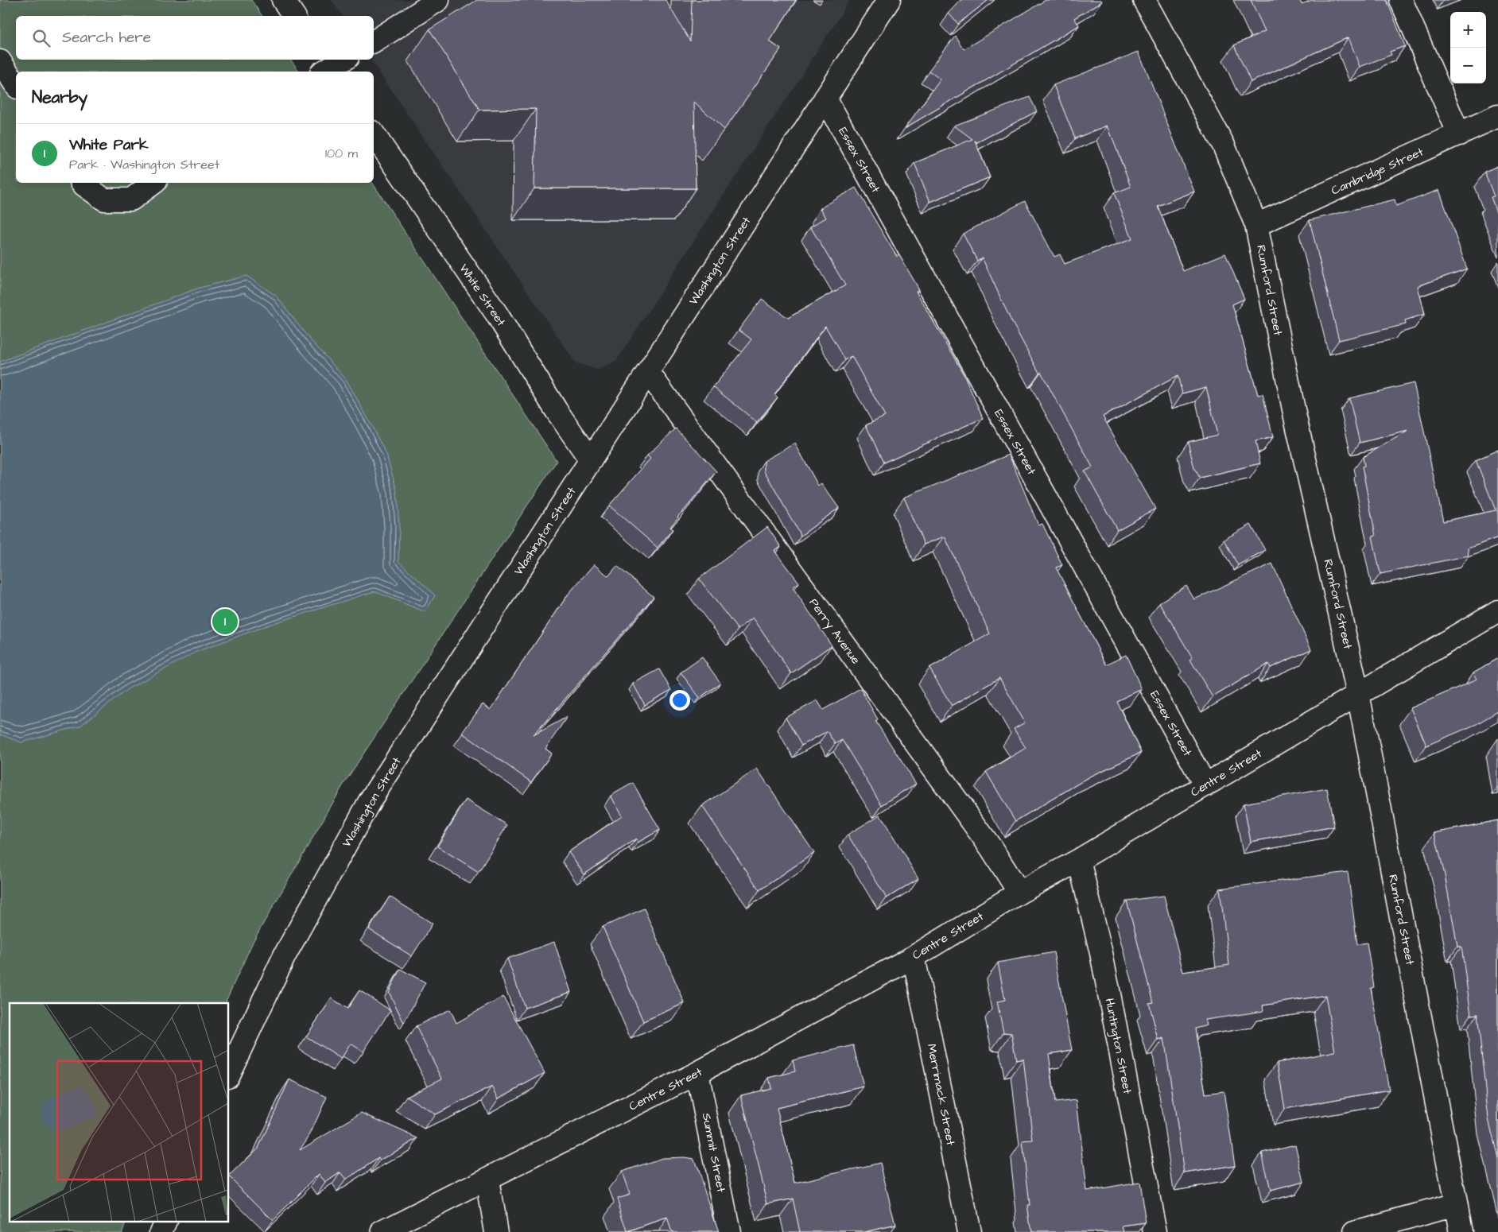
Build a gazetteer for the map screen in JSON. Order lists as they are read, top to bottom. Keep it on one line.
{"streets":{"street":["Essex Street","Cambridge Street","Washington Street","Rumford Street","White Street","Perry Avenue","Centre Street","Huntington Street","Merrimack Street","Summit Street"]},"crossings":[["Essex Street","Washington Street"],["Essex Street","Centre Street"],["Cambridge Street","Rumford Street"],["Washington Street","White Street"],["Washington Street","Perry Avenue"],["Rumford Street","Centre Street"],["Perry Avenue","Centre Street"],["Centre Street","Huntington Street"],["Centre Street","Merrimack Street"],["Centre Street","Summit Street"]],"page":{"map_buttons":["+","−"],"search":"Search here","heading":"Nearby","list":[{"mark":"1","name":"White Park","note":"Park · Washington Street","value":"100 m"}],"pins":"1"}}
